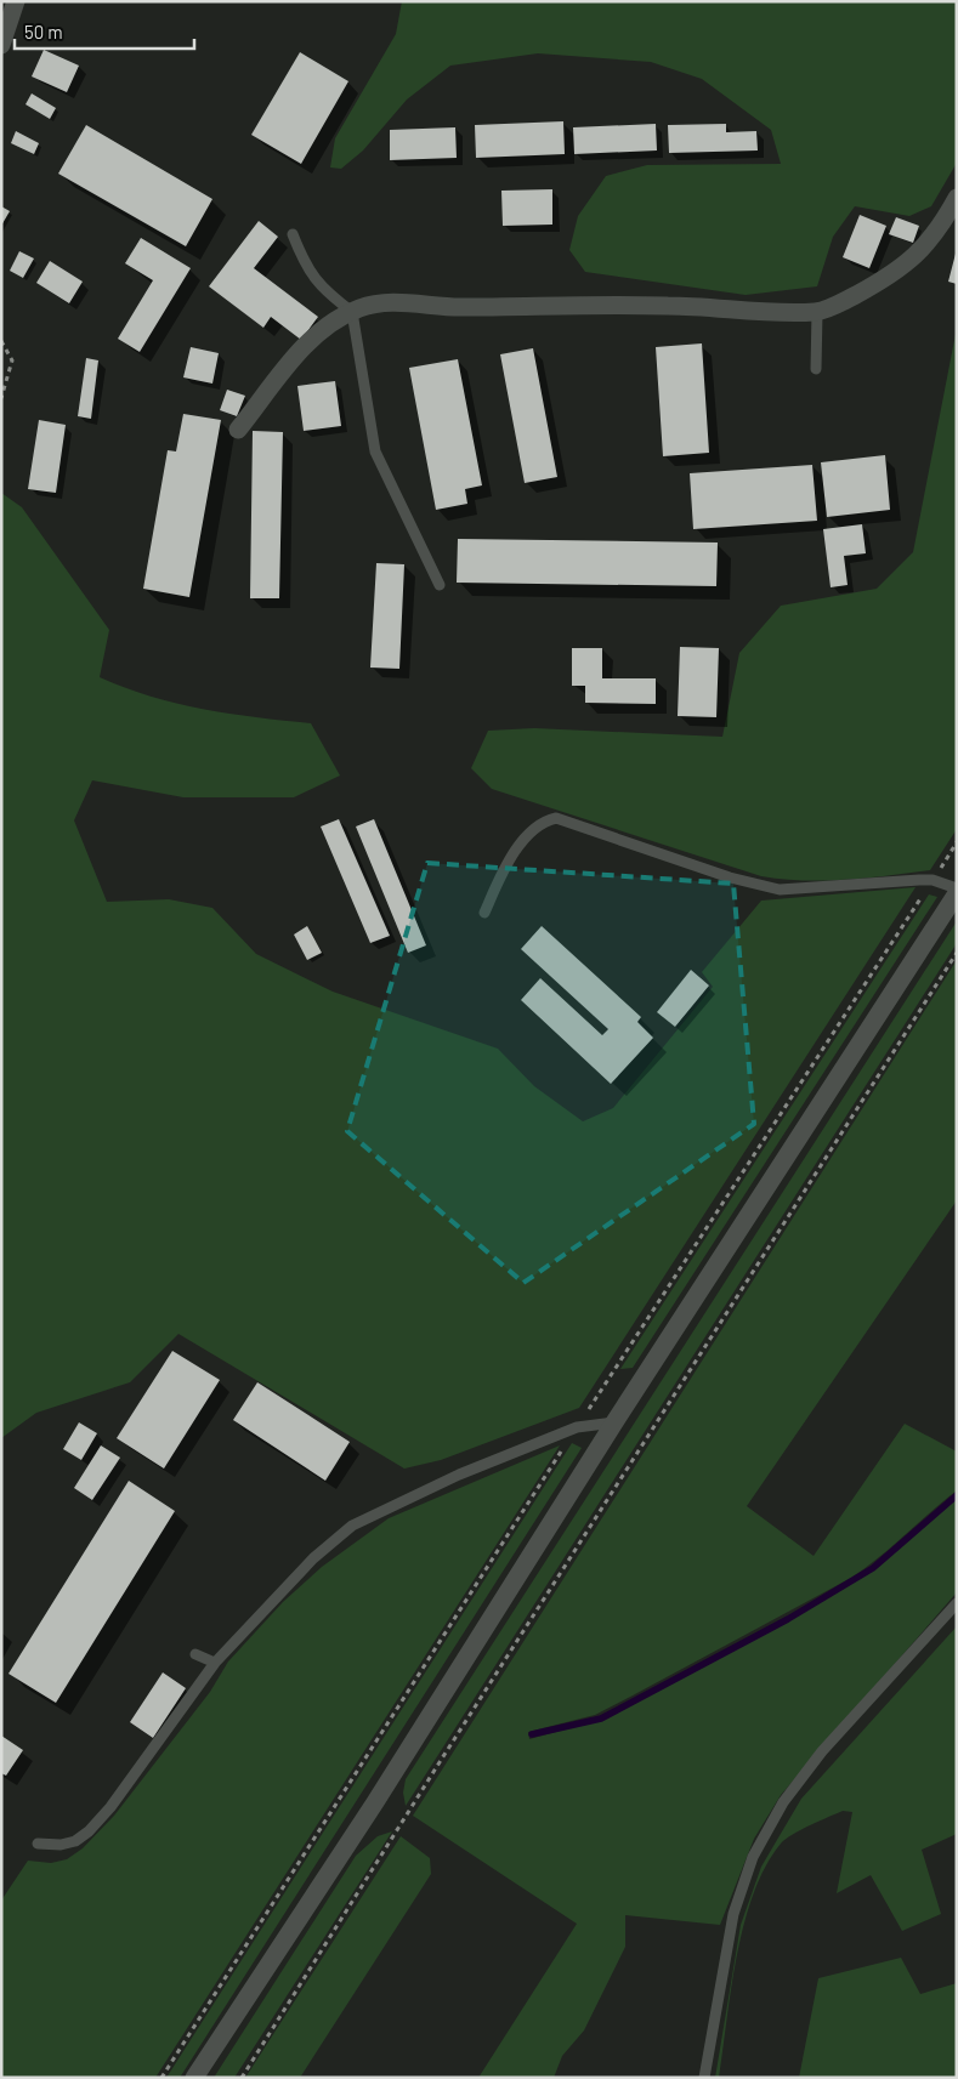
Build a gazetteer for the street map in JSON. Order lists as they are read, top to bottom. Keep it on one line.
{"scale_bar":"50 m"}
